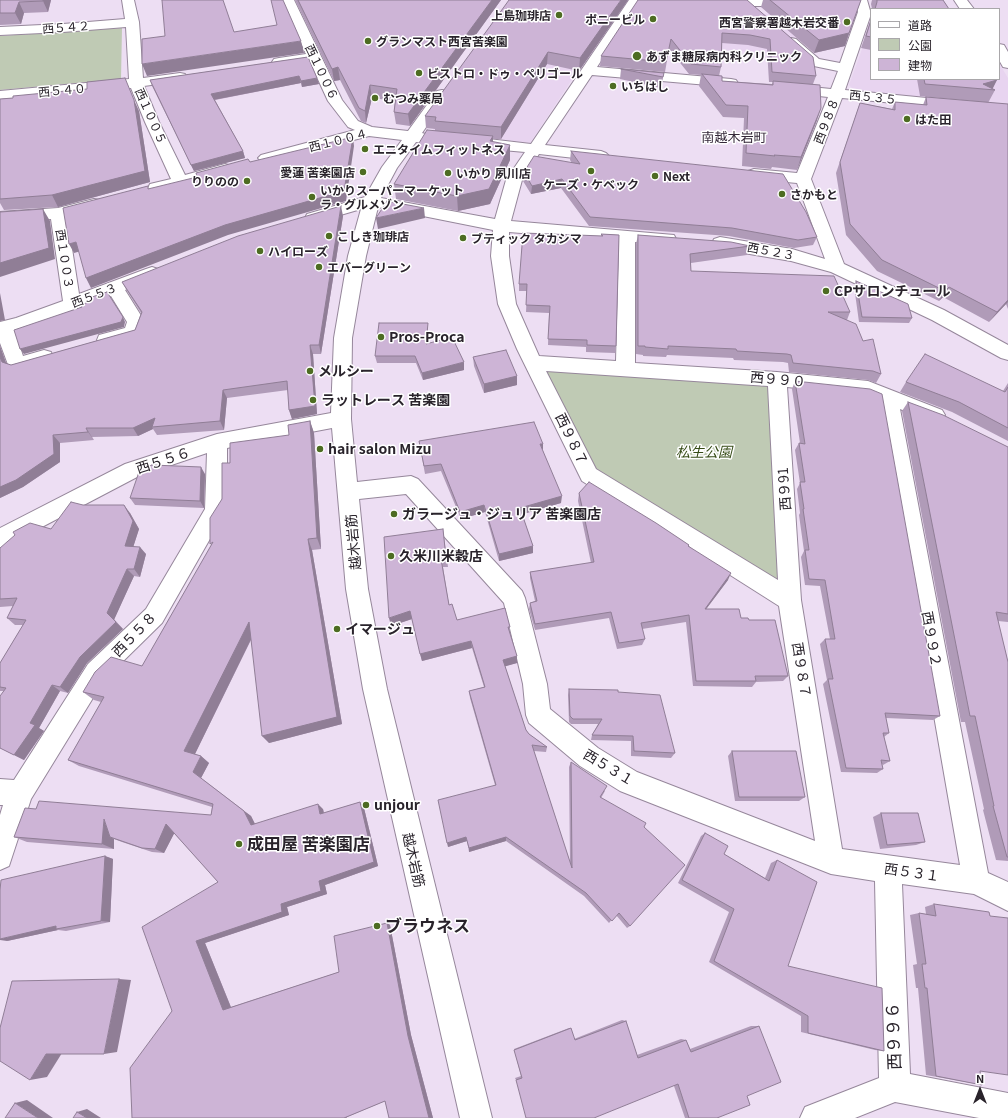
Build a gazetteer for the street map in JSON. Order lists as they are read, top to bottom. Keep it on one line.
{"streets":{"street":["西５４２","西１００６","西５４０","西５３５","西１００５","西９８８","西１００４","西５２３","西１００３","西５５３","西９９０","西９８７","西５５６","西９91","越木岩筋","西５５８","西９９２","西５３１","西９９６"]},"crossings":[["西５４２","西１００５"],["西１００６","西１００４"],["西５４０","西１００５"],["西５３５","西９８８"],["西１００５","西１００４"],["西１００４","越木岩筋"],["西１００３","西５５３"],["西９９０","西９８７"],["西９９０","西９91"],["西９９０","西９９２"],["西９８７","西９91"],["西９８７","西５３１"],["西５５６","越木岩筋"],["西５５６","西５５８"],["越木岩筋","西５３１"],["西９９２","西５３１"],["西５３１","西９９６"]],"districts":["南越木岩町"],"parks":["松生公園"],"places":["上島珈琲店","ポニービル","西宮警察署越木岩交番","グランマスト西宮苦楽園","あずま糖尿病内科クリニック","ビストロ・ドゥ・ペリゴール","いちはし","むつみ薬局","はた田","エニタイムフィットネス","ケーズ・ケベック","愛蓮 苦楽園店","いかり 夙川店","Next","りりのの","さかもと","いかりスーパーマーケット ラ・グルメゾン","こしき珈琲店","ブティック タカシマ","ハイローズ","エバーグリーン","CPサロンチュール","Pros-Proca","メルシー","ラットレース 苦楽園","hair salon Mizu","ガラージュ・ジュリア 苦楽園店","久米川米穀店","イマージュ","unjour","成田屋 苦楽園店","ブラウネス"],"legend":["道路","公園","建物"],"north":"top"}
